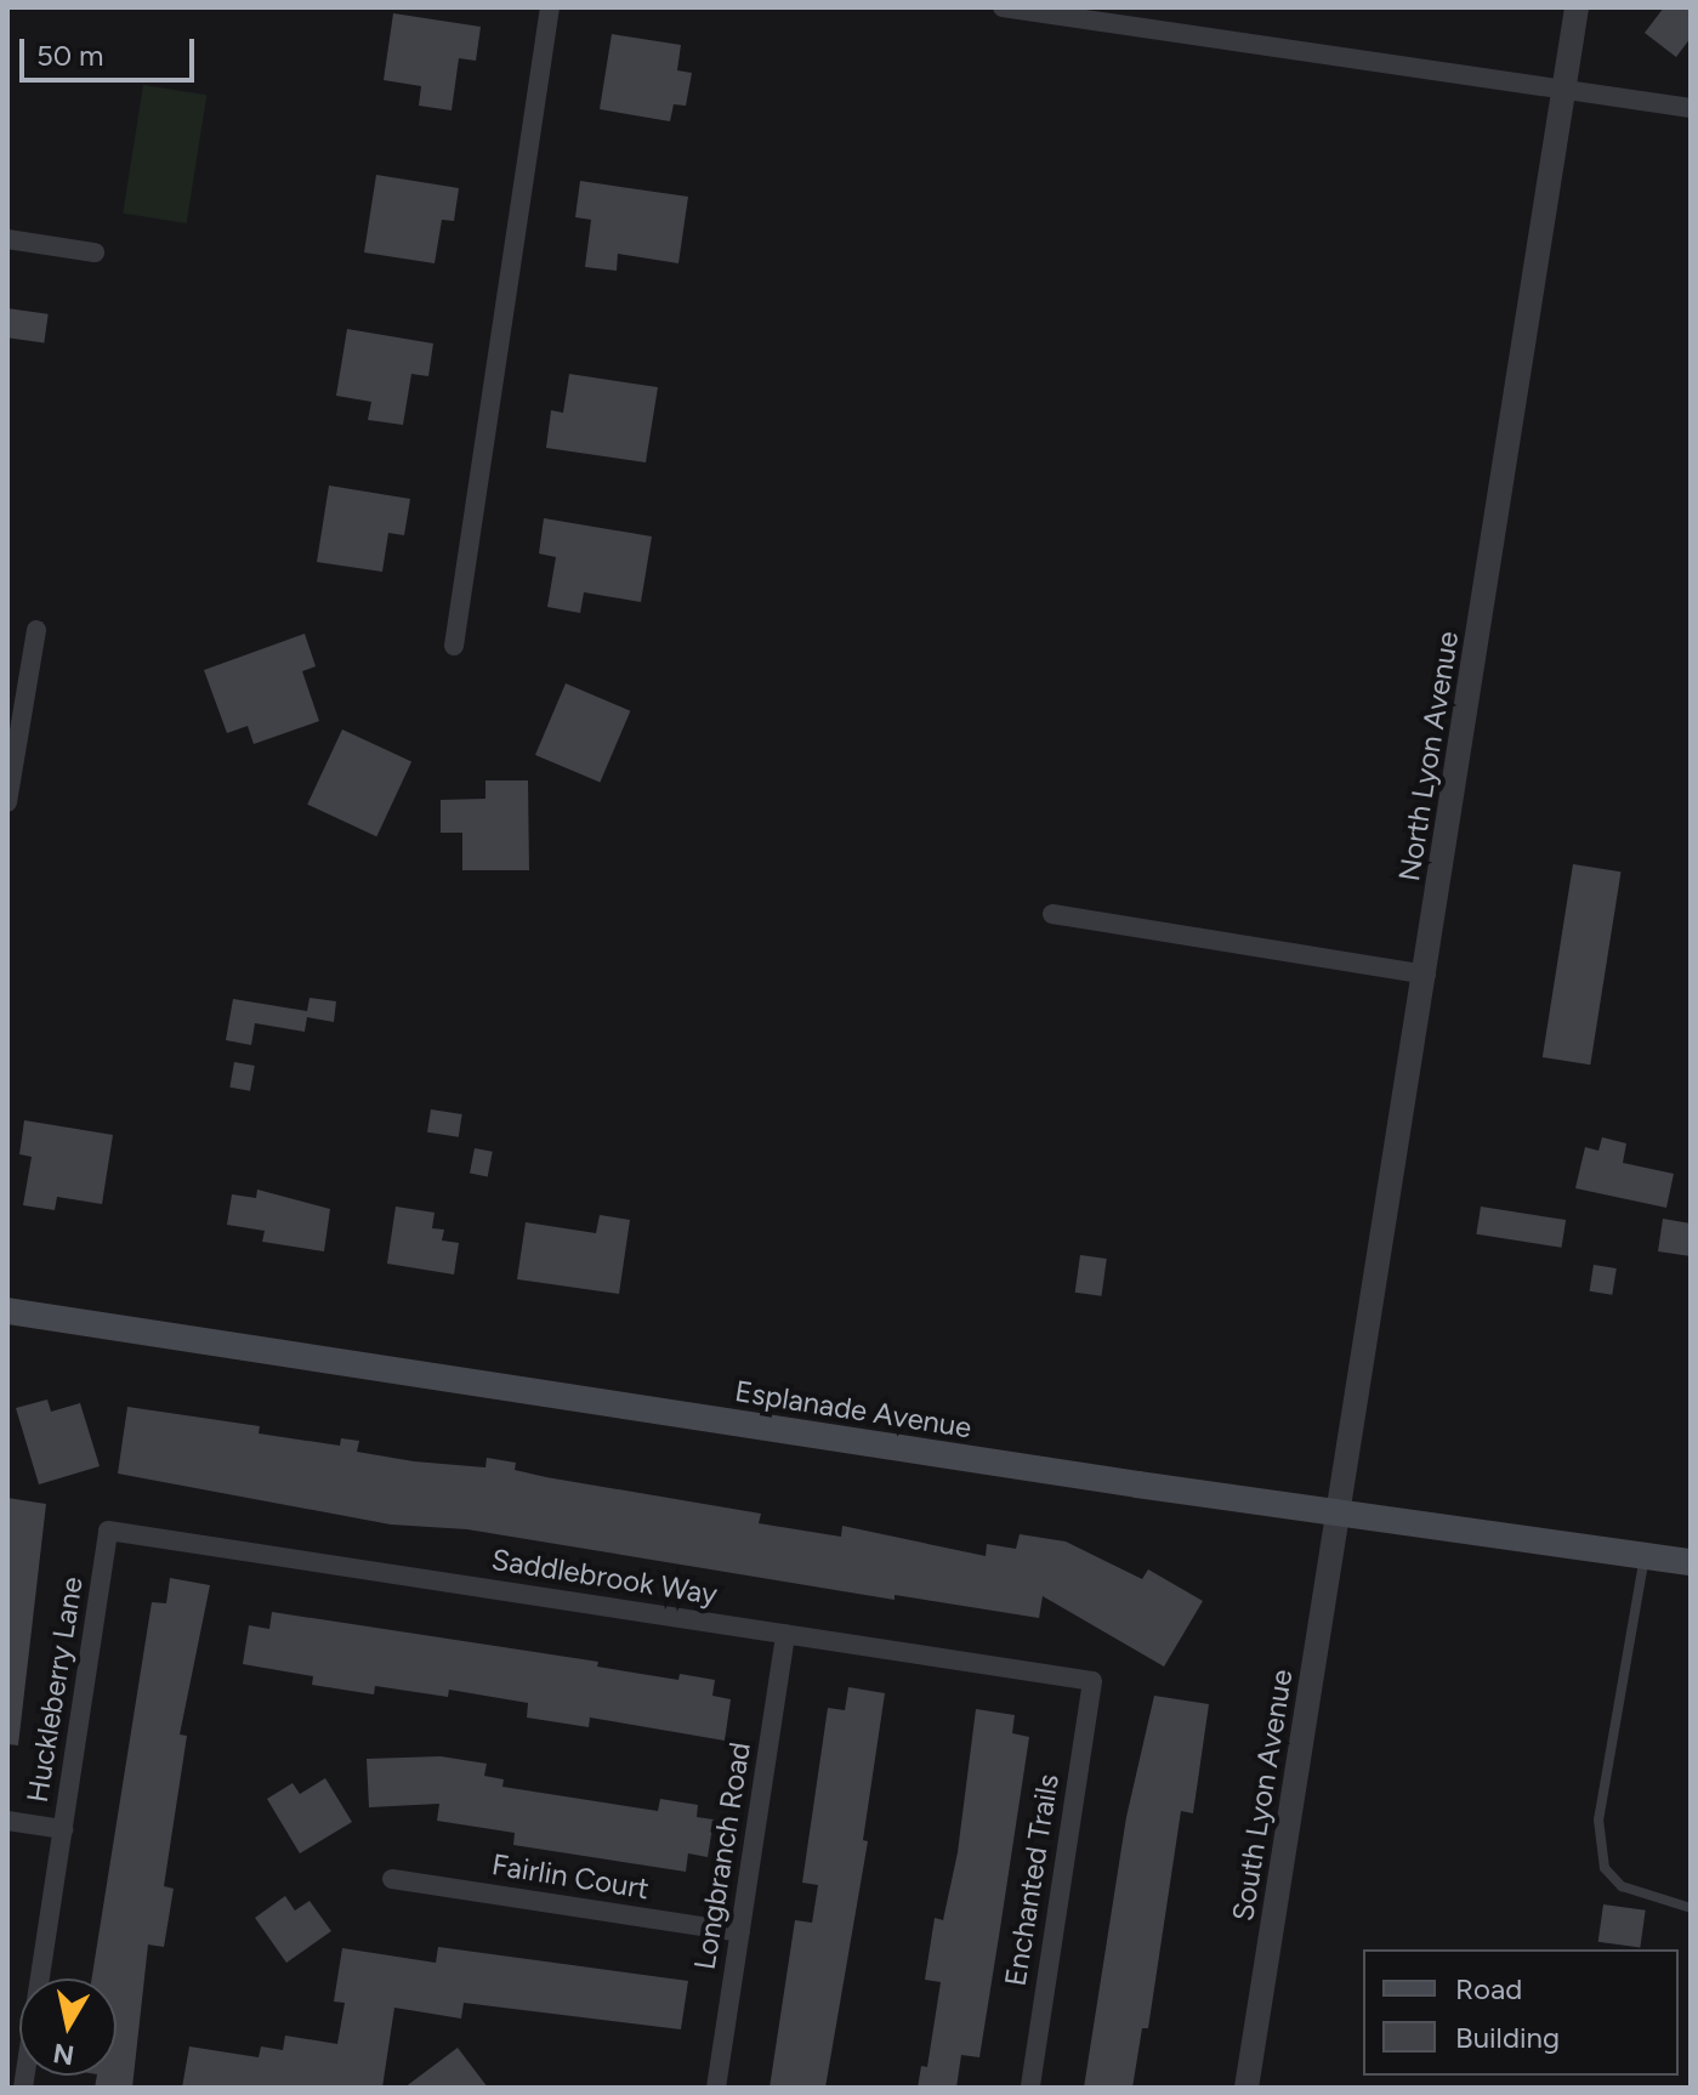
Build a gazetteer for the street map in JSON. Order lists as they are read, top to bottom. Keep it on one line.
{"streets":{"main road":["Esplanade Avenue"],"street":["North Lyon Avenue","Saddlebrook Way","Huckleberry Lane","South Lyon Avenue","Longbranch Road","Fairlin Court","Enchanted Trails"]},"crossings":[["North Lyon Avenue","Esplanade Avenue"],["North Lyon Avenue","South Lyon Avenue"],["Esplanade Avenue","South Lyon Avenue"],["Saddlebrook Way","Huckleberry Lane"],["Saddlebrook Way","Longbranch Road"],["Saddlebrook Way","Enchanted Trails"],["Longbranch Road","Fairlin Court"]],"legend":["Road","Building"],"scale_bar":"50 m","north":"bottom"}
